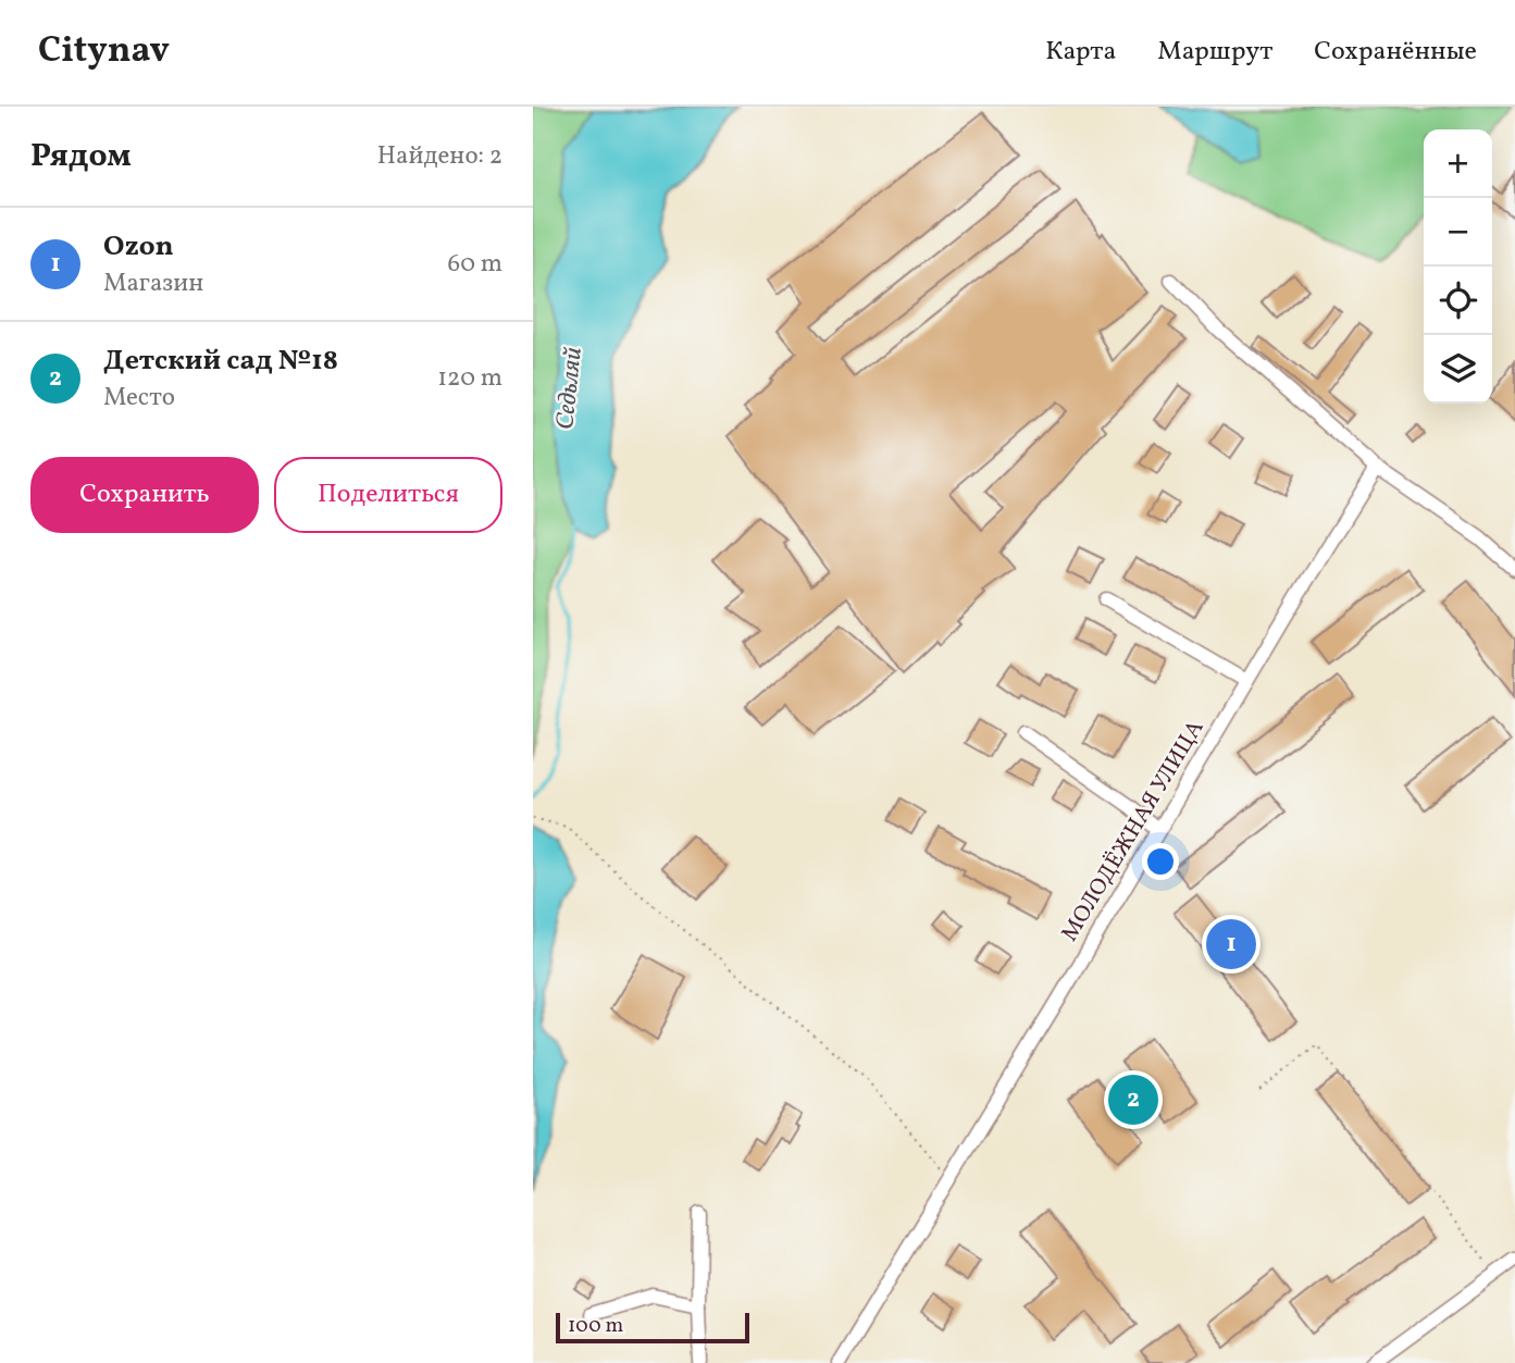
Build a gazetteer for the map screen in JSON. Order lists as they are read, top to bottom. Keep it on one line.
{"streets":{"street":["МОЛОДЁЖНАЯ УЛИЦА"]},"water":["Седьляй"],"scale_bar":"100 m","page":{"header":"Citynav","nav":["Карта","Маршрут","Сохранённые"],"heading":["Рядом","Найдено: 2"],"map_buttons":["+","−"],"list":[{"mark":"1","name":"Ozon","note":"Магазин","value":"60 m"},{"mark":"2","name":"Детский сад №18","note":"Место","value":"120 m"}],"buttons":["Сохранить","Поделиться"],"pins":["1","2"],"scale":"100 m"}}
